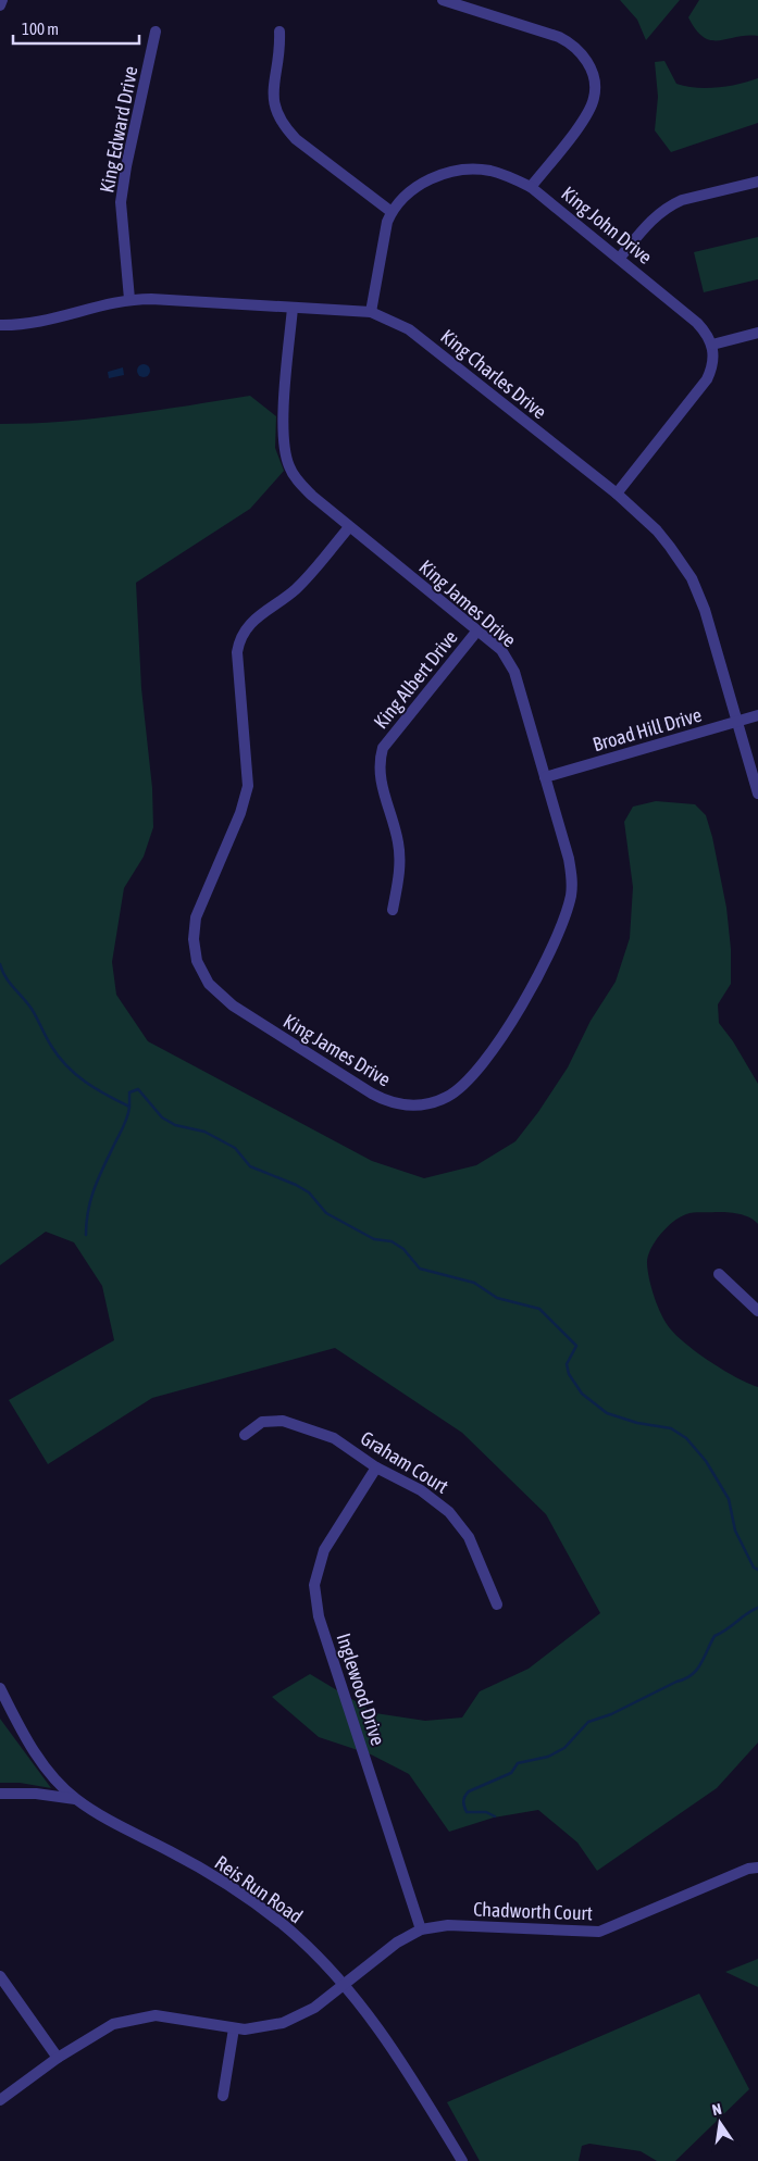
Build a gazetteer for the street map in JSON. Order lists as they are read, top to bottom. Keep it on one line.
{"streets":{"street":["King Edward Drive","King John Drive","King Charles Drive","King James Drive","King Albert Drive","Broad Hill Drive","Graham Court","Inglewood Drive","Reis Run Road","Chadworth Court"]},"crossings":[["King Edward Drive","King Charles Drive"],["King John Drive","King Charles Drive"],["King Charles Drive","King James Drive"],["King Charles Drive","Broad Hill Drive"],["King James Drive","King Albert Drive"],["King James Drive","Broad Hill Drive"],["Graham Court","Inglewood Drive"],["Inglewood Drive","Chadworth Court"],["Reis Run Road","Chadworth Court"]],"scale_bar":"100 m","north":"top"}
